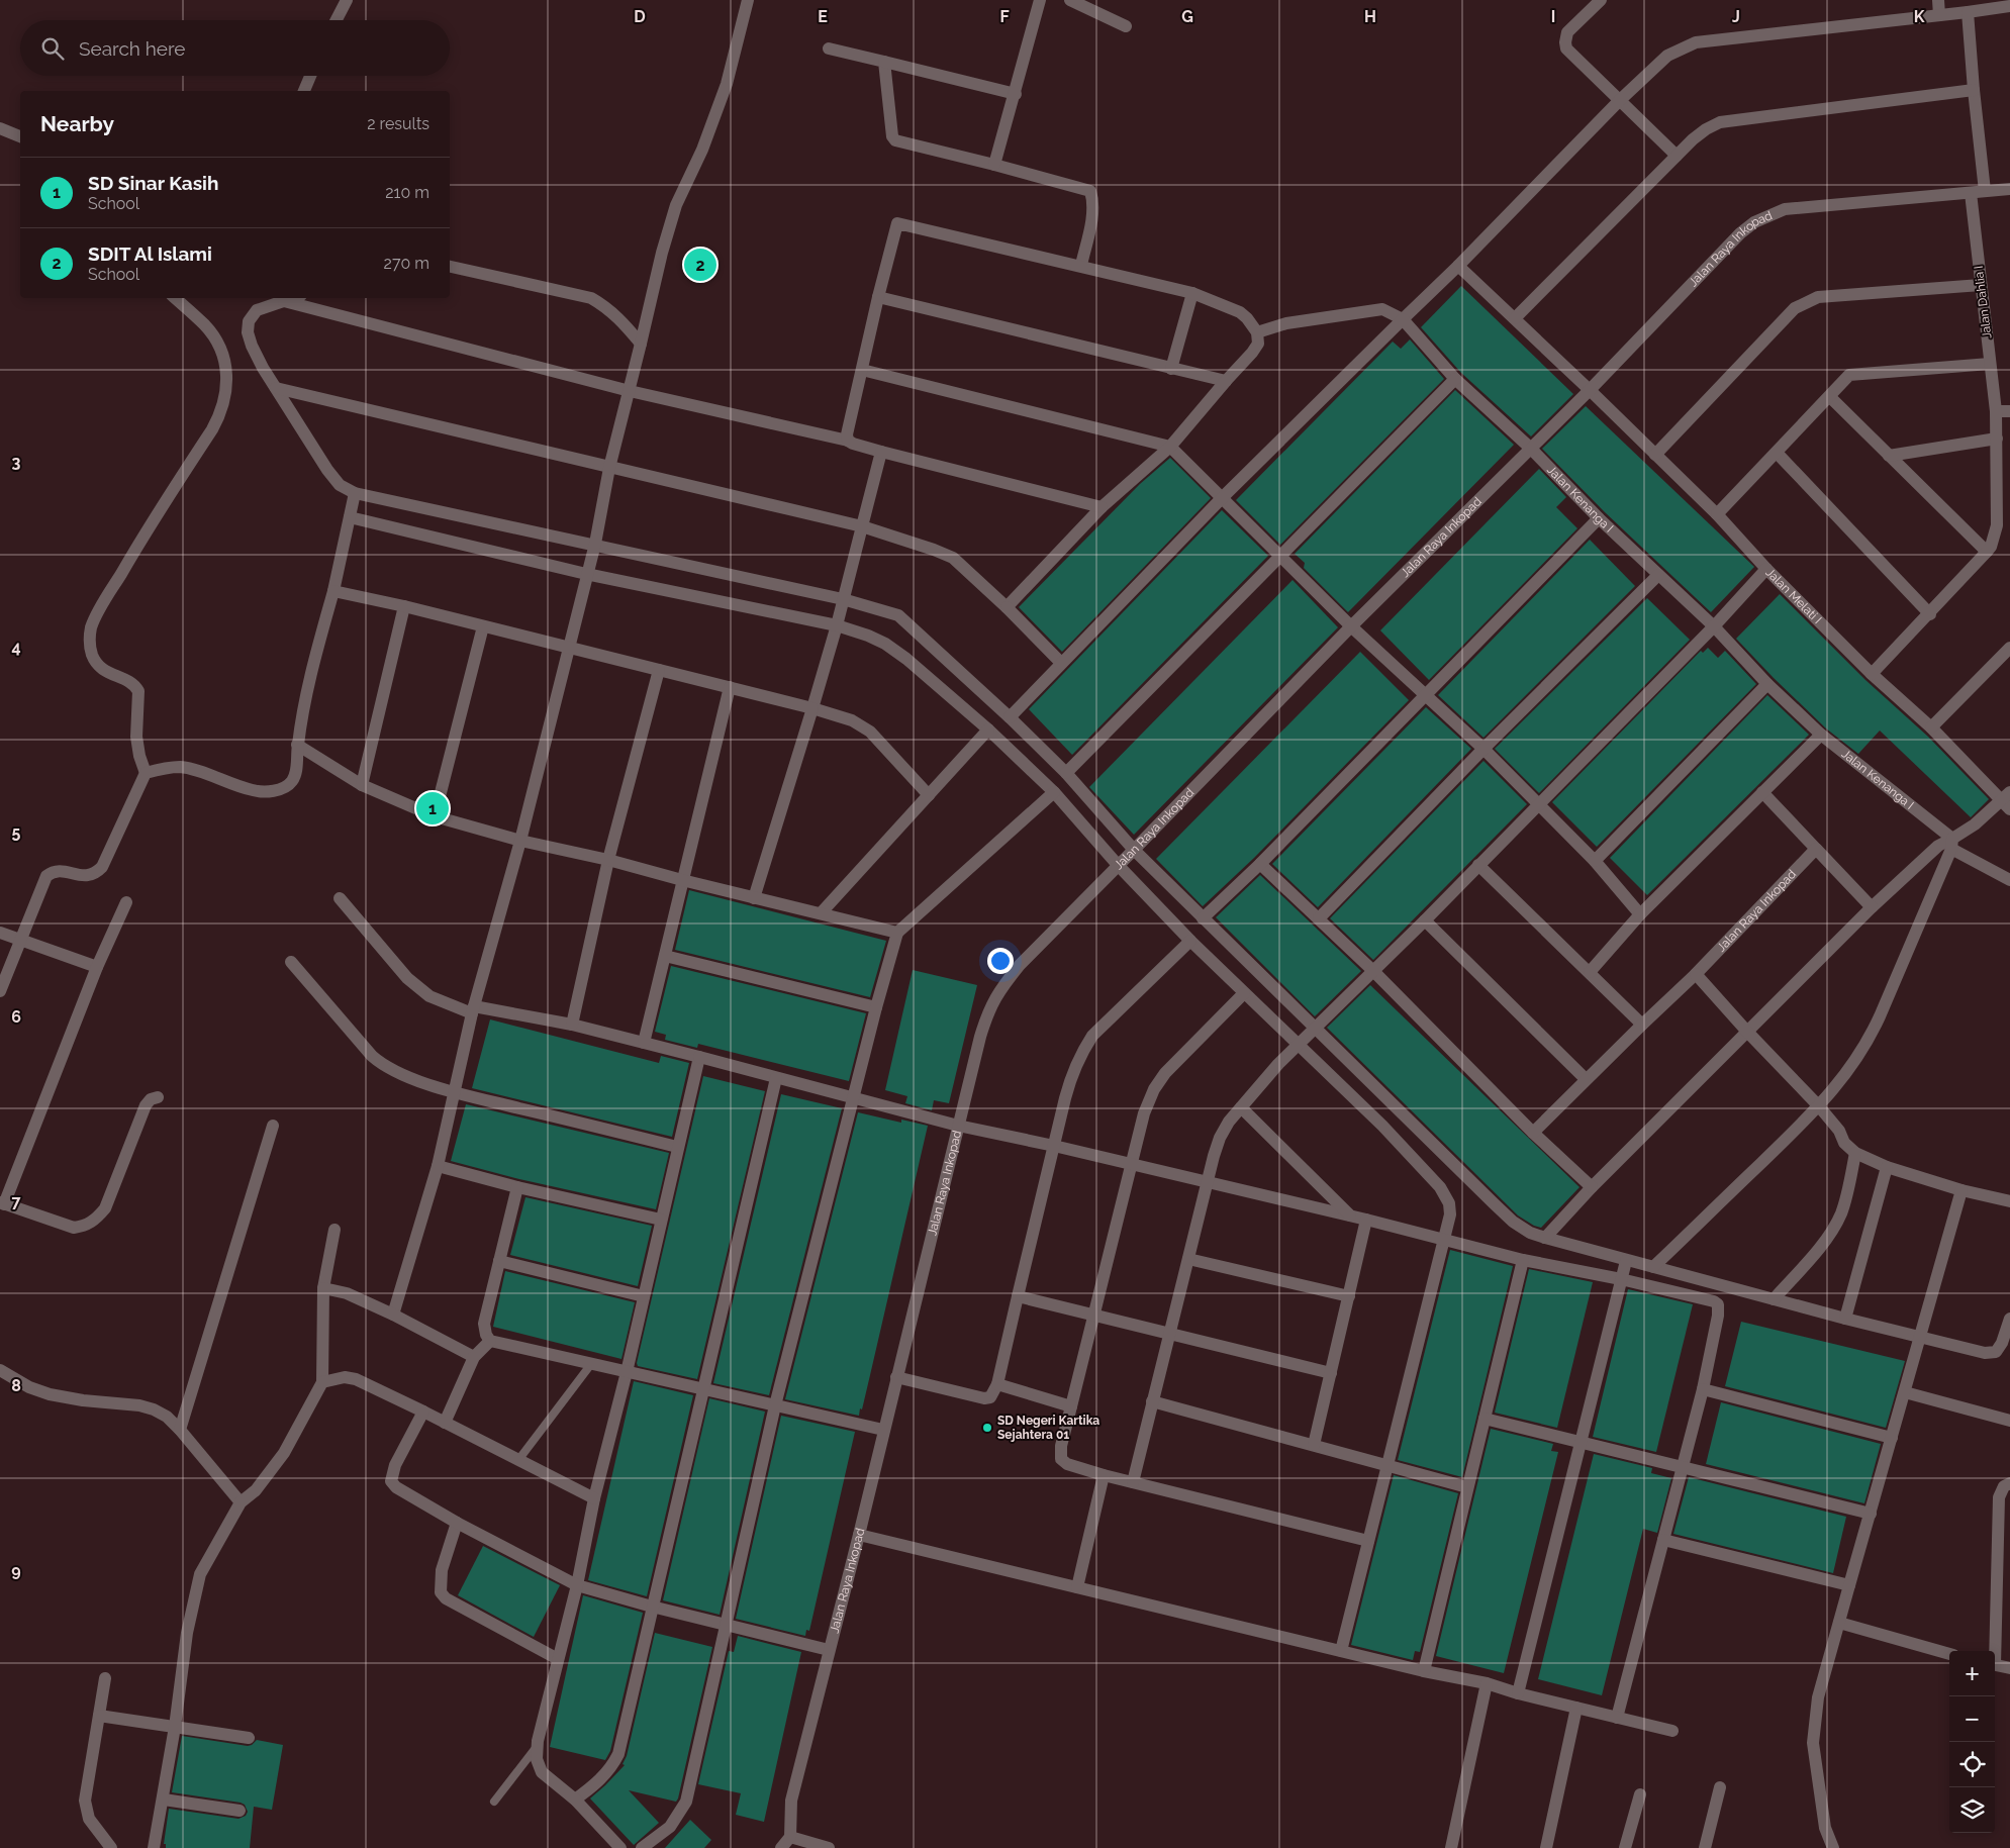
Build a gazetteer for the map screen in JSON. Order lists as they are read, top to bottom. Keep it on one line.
{"streets":{"street":["Jalan Raya Inkopad","Jalan Dahlia I","Jalan Kenanga I","Jalan Melati I"]},"crossings":[["Jalan Raya Inkopad","Jalan Dahlia I"],["Jalan Raya Inkopad","Jalan Kenanga I"],["Jalan Raya Inkopad","Jalan Melati I"]],"places":["SD Negeri Kartika Sejahtera 01"],"page":{"search":"Search here","heading":["Nearby","2 results"],"list":[{"mark":"1","name":"SD Sinar Kasih","note":"School","value":"210 m"},{"mark":"2","name":"SDIT Al Islami","note":"School","value":"270 m"}],"pins":["2","1"],"map_buttons":["+","−"]},"grid":{"columns":["D","E","F","G","H","I","J","K"],"rows":["3","4","5","6","7","8","9"]}}
